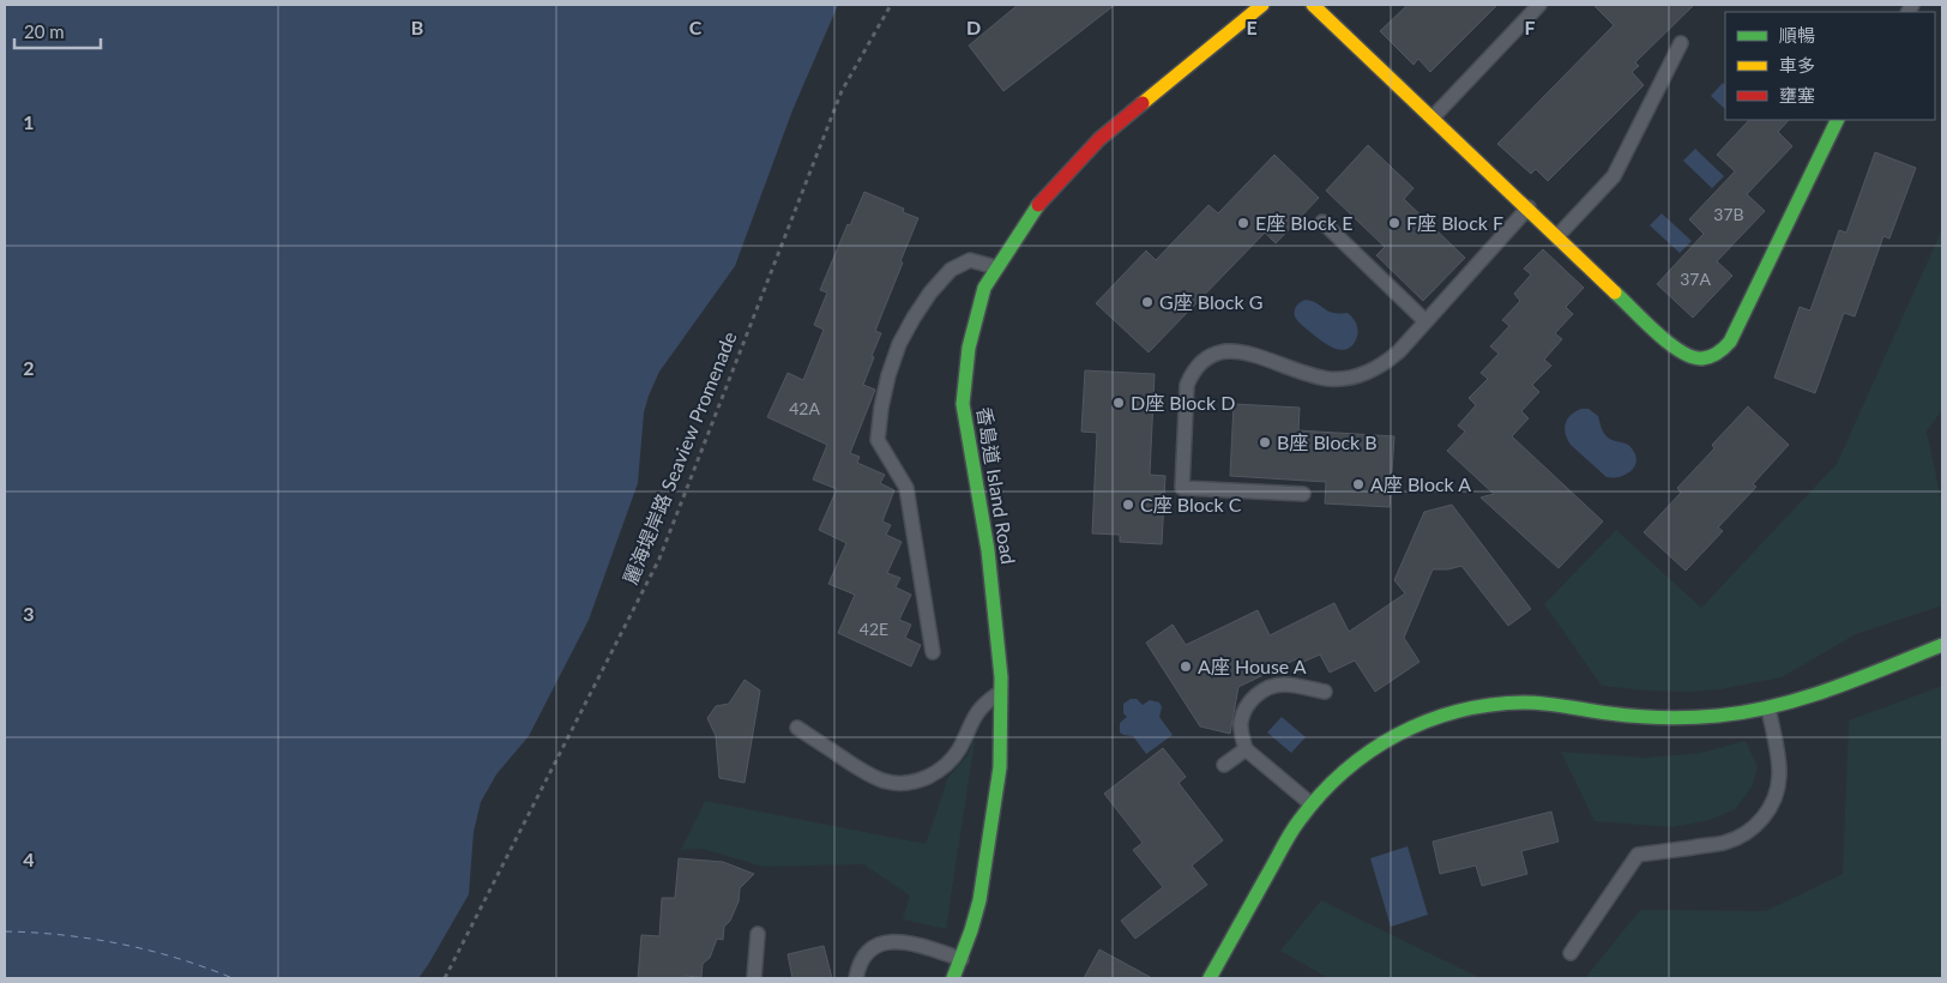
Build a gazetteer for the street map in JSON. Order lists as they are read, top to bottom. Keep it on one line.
{"streets":{"main road":["香島道 Island Road"],"path":["麗海堤岸路 Seaview Promenade"]},"places":["E座 Block E","F座 Block F","G座 Block G","D座 Block D","B座 Block B","A座 Block A","C座 Block C","A座 House A"],"house_numbers":["37B","37A","42A","42E"],"legend":["順暢","車多","壅塞"],"scale_bar":"20 m","grid":{"columns":["B","C","D","E","F"],"rows":["1","2","3","4"]}}
